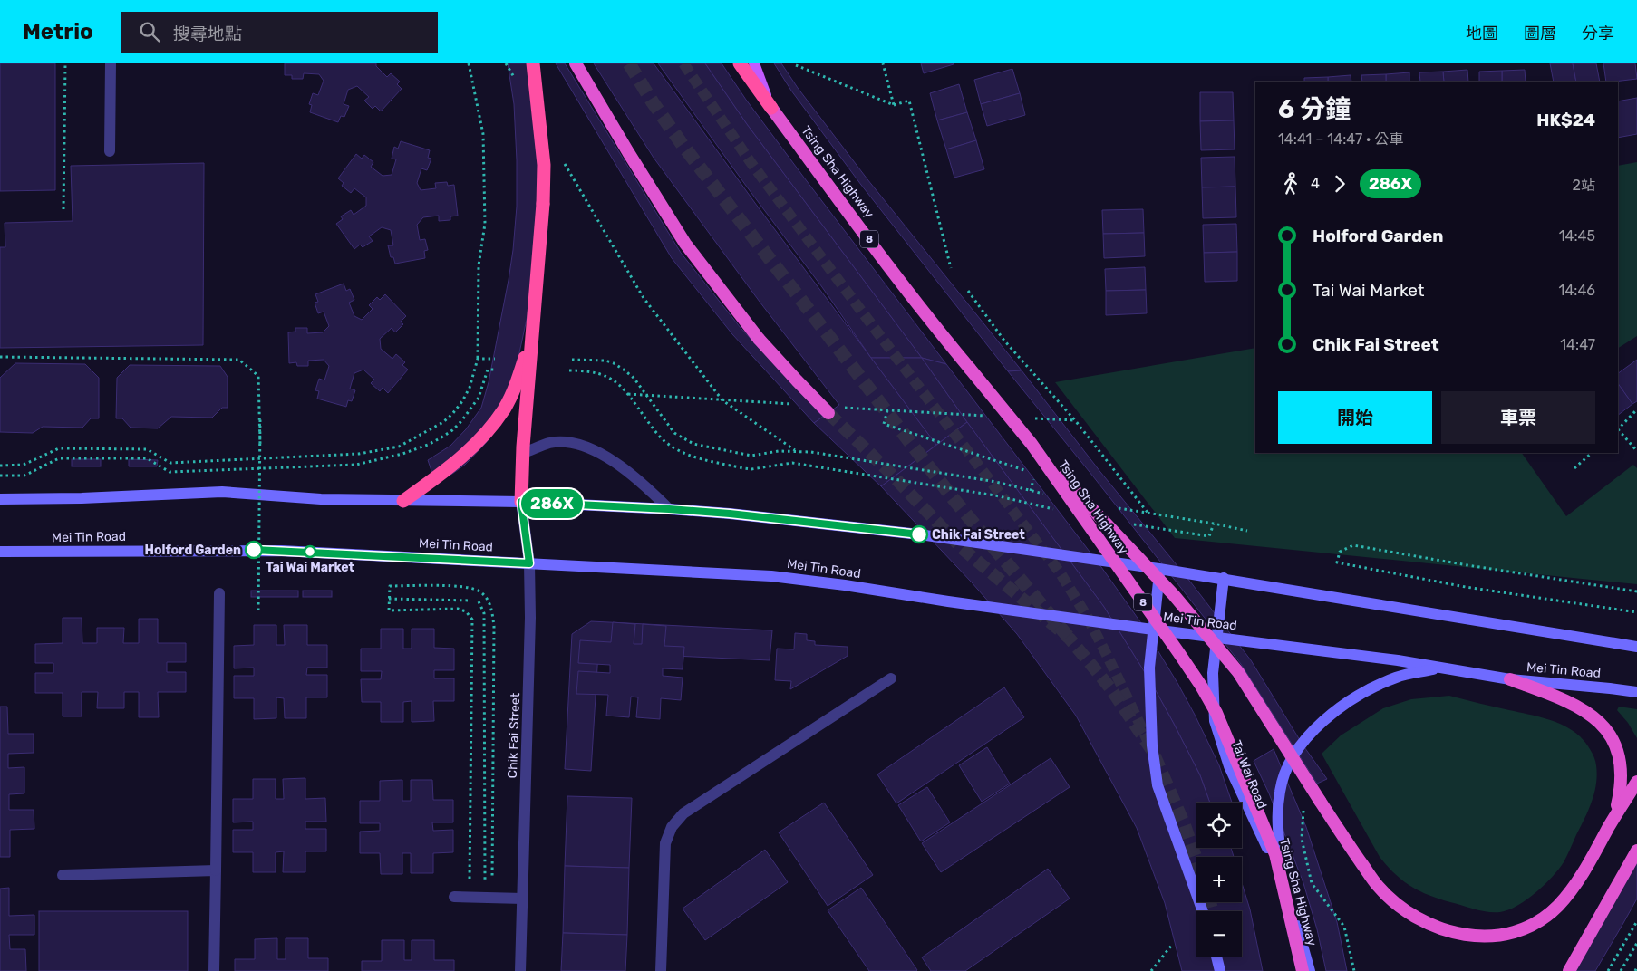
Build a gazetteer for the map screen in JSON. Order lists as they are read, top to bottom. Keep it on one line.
{"streets":{"highway":["Tsing Sha Highway","8"],"main road":["Mei Tin Road","Tai Wai Road"],"street":["Chik Fai Street"]},"crossings":[["Mei Tin Road","Chik Fai Street"],["Mei Tin Road","Tai Wai Road"]],"places":["Chik Fai Street","Holford Garden","Tai Wai Market"],"lines":["bus line 286X"],"page":{"header":"Metrio","search":"搜尋地點","nav":["地圖","圖層","分享"],"on_map":"286X","heading":["6 分鐘","14:41 – 14:47 · 公車","HK$24"],"legs":["4","286X","2站"],"list":[{"name":"Holford Garden","value":"14:45"},{"name":"Tai Wai Market","value":"14:46"},{"name":"Chik Fai Street","value":"14:47"}],"buttons":["開始","車票"],"map_buttons":["+","−"]}}
